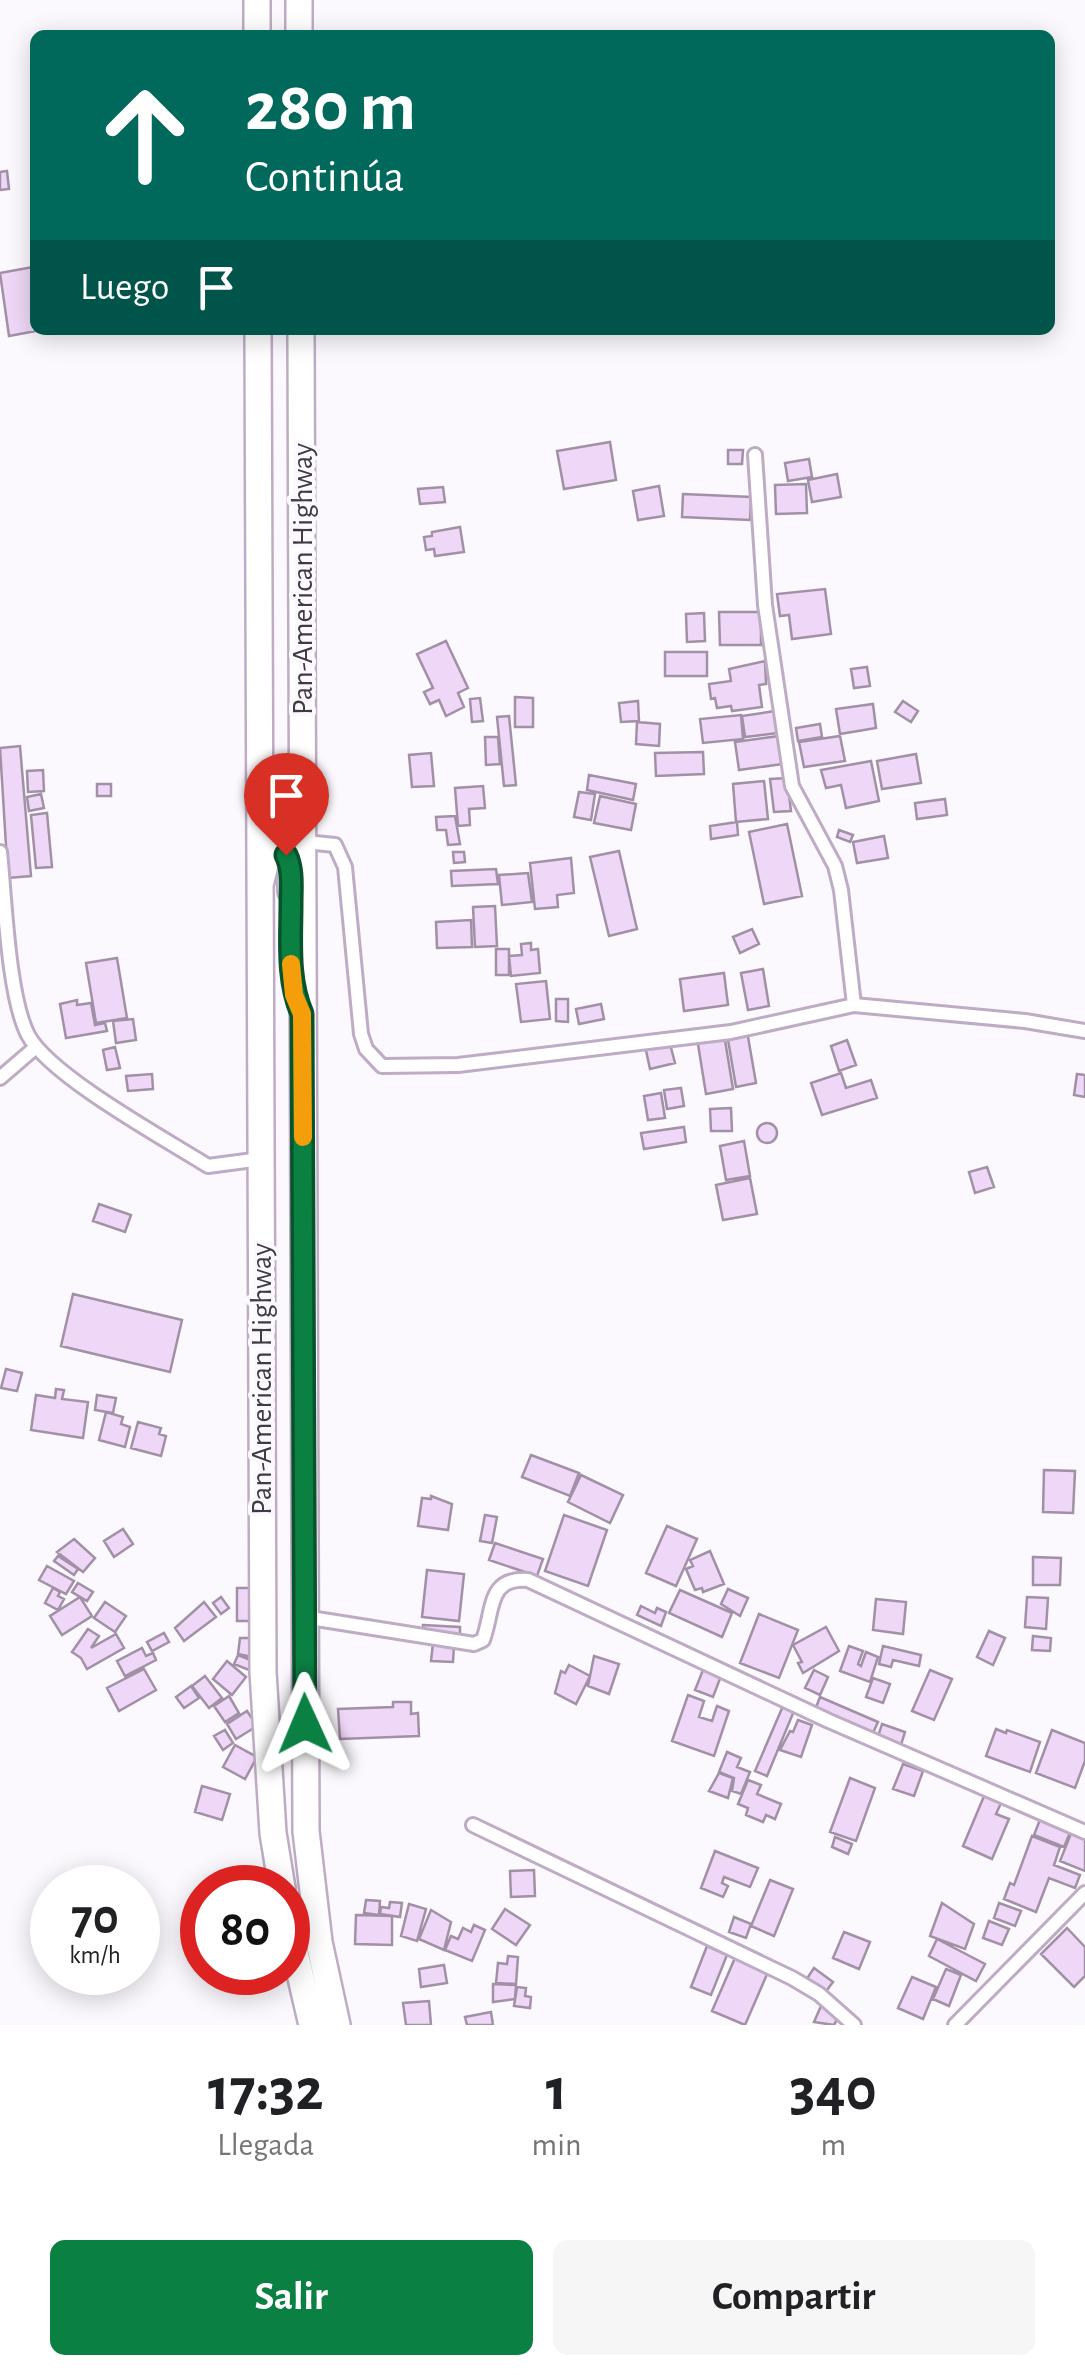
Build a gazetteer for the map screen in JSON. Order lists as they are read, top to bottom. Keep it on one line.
{"streets":{"highway":["Pan-American Highway"]},"page":{"turn":["280 m","Continúa"],"then":"Luego","speed":"70 km/h","limit":"80","eta":["17:32","Llegada","1","min","340","m"],"buttons":["Salir","Compartir"]}}
